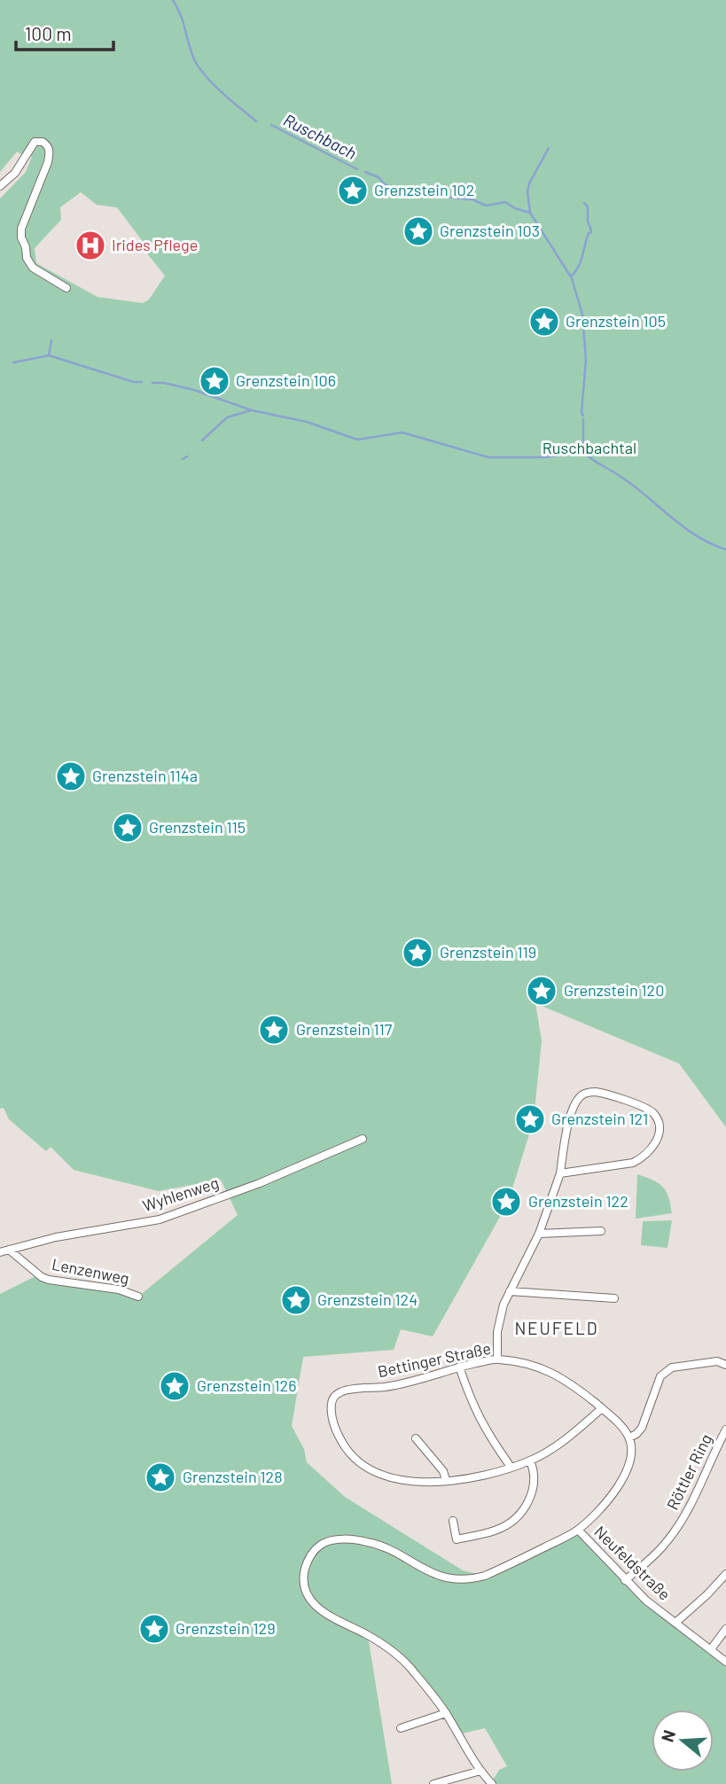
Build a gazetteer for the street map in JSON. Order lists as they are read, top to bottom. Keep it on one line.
{"streets":{"street":["Wyhlenweg","Lenzenweg","Bettinger Straße","Röttler Ring","Neufeldstraße"]},"crossings":[["Wyhlenweg","Lenzenweg"],["Röttler Ring","Neufeldstraße"]],"districts":["NEUFELD"],"water":["Ruschbach"],"parks":["Ruschbachtal"],"places":{"place":["Grenzstein 102","Grenzstein 103","Grenzstein 105","Grenzstein 106","Grenzstein 114a","Grenzstein 115","Grenzstein 119","Grenzstein 120","Grenzstein 117","Grenzstein 121","Grenzstein 122","Grenzstein 124","Grenzstein 126","Grenzstein 128","Grenzstein 129"],"hospital":["Irides Pflege"]},"scale_bar":"100 m","north":"left"}
